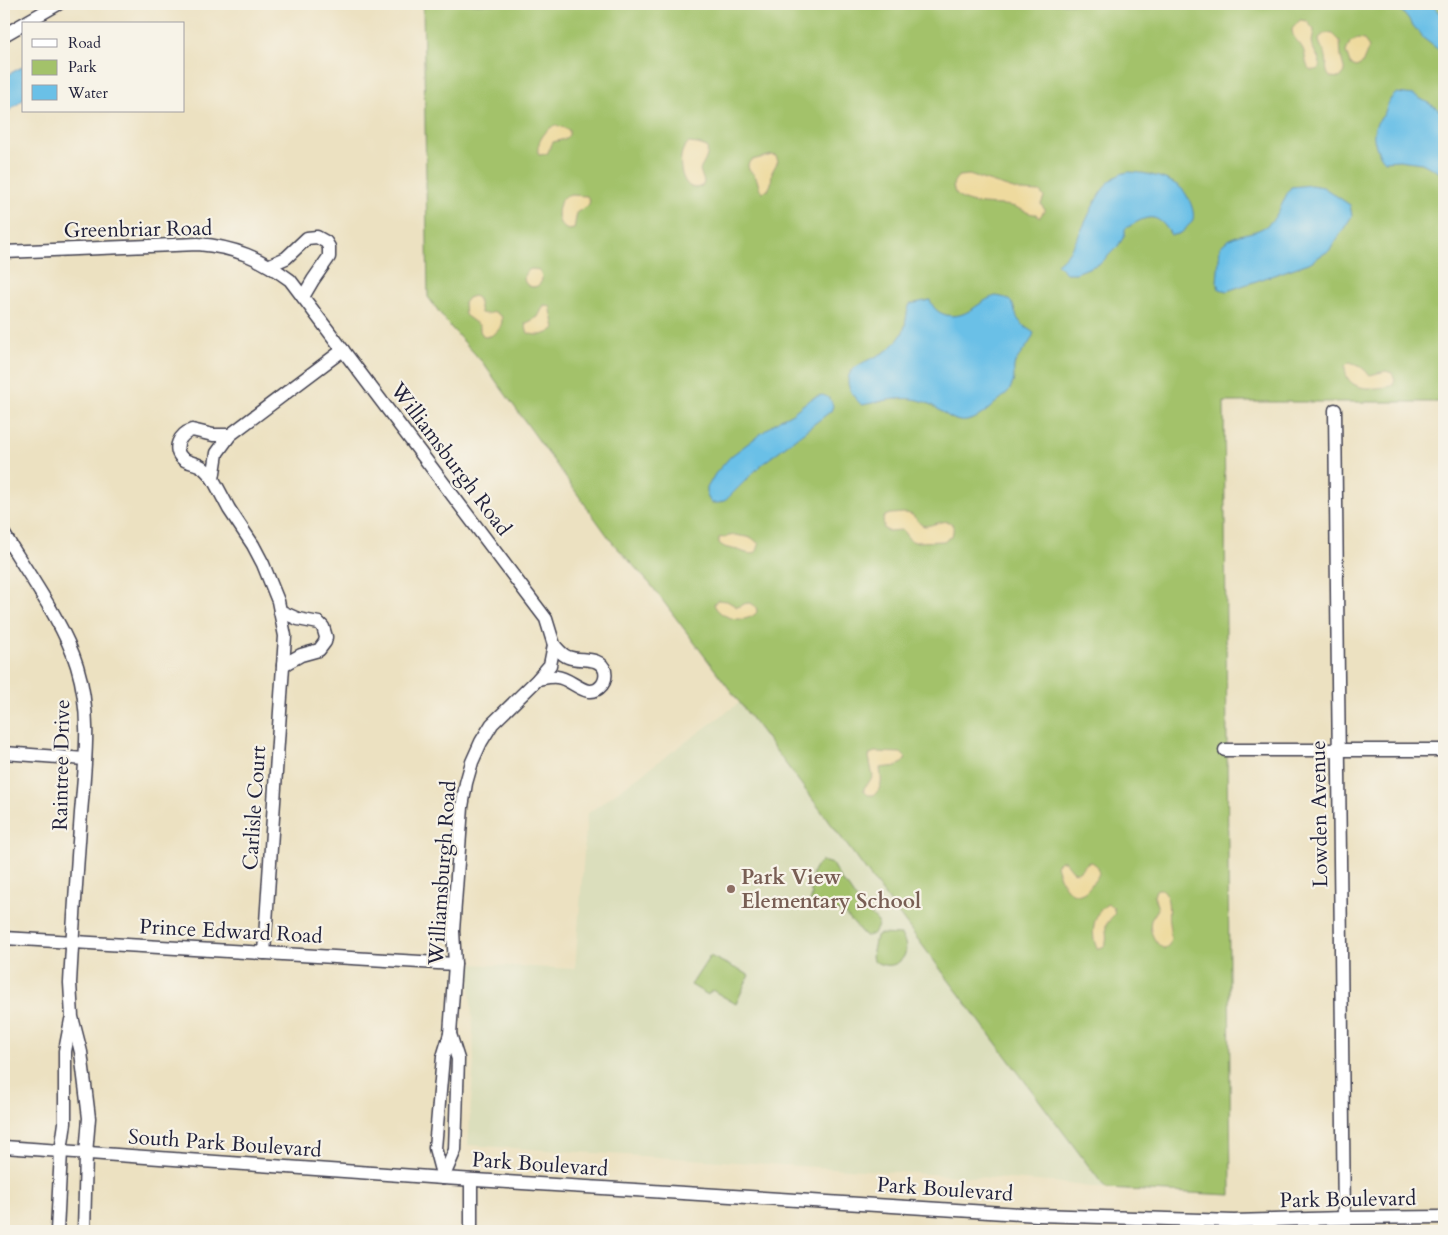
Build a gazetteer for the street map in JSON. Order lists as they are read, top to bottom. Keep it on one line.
{"streets":{"street":["Greenbriar Road","Williamsburgh Road","Raintree Drive","Carlisle Court","Lowden Avenue","Prince Edward Road","South Park Boulevard","Park Boulevard"]},"crossings":[["Greenbriar Road","Williamsburgh Road"],["Williamsburgh Road","Prince Edward Road"],["Williamsburgh Road","South Park Boulevard"],["Williamsburgh Road","Park Boulevard"],["Raintree Drive","Prince Edward Road"],["Raintree Drive","South Park Boulevard"],["Carlisle Court","Prince Edward Road"],["Lowden Avenue","Park Boulevard"],["South Park Boulevard","Park Boulevard"]],"places":["Park View Elementary School"],"legend":["Road","Park","Water"]}
